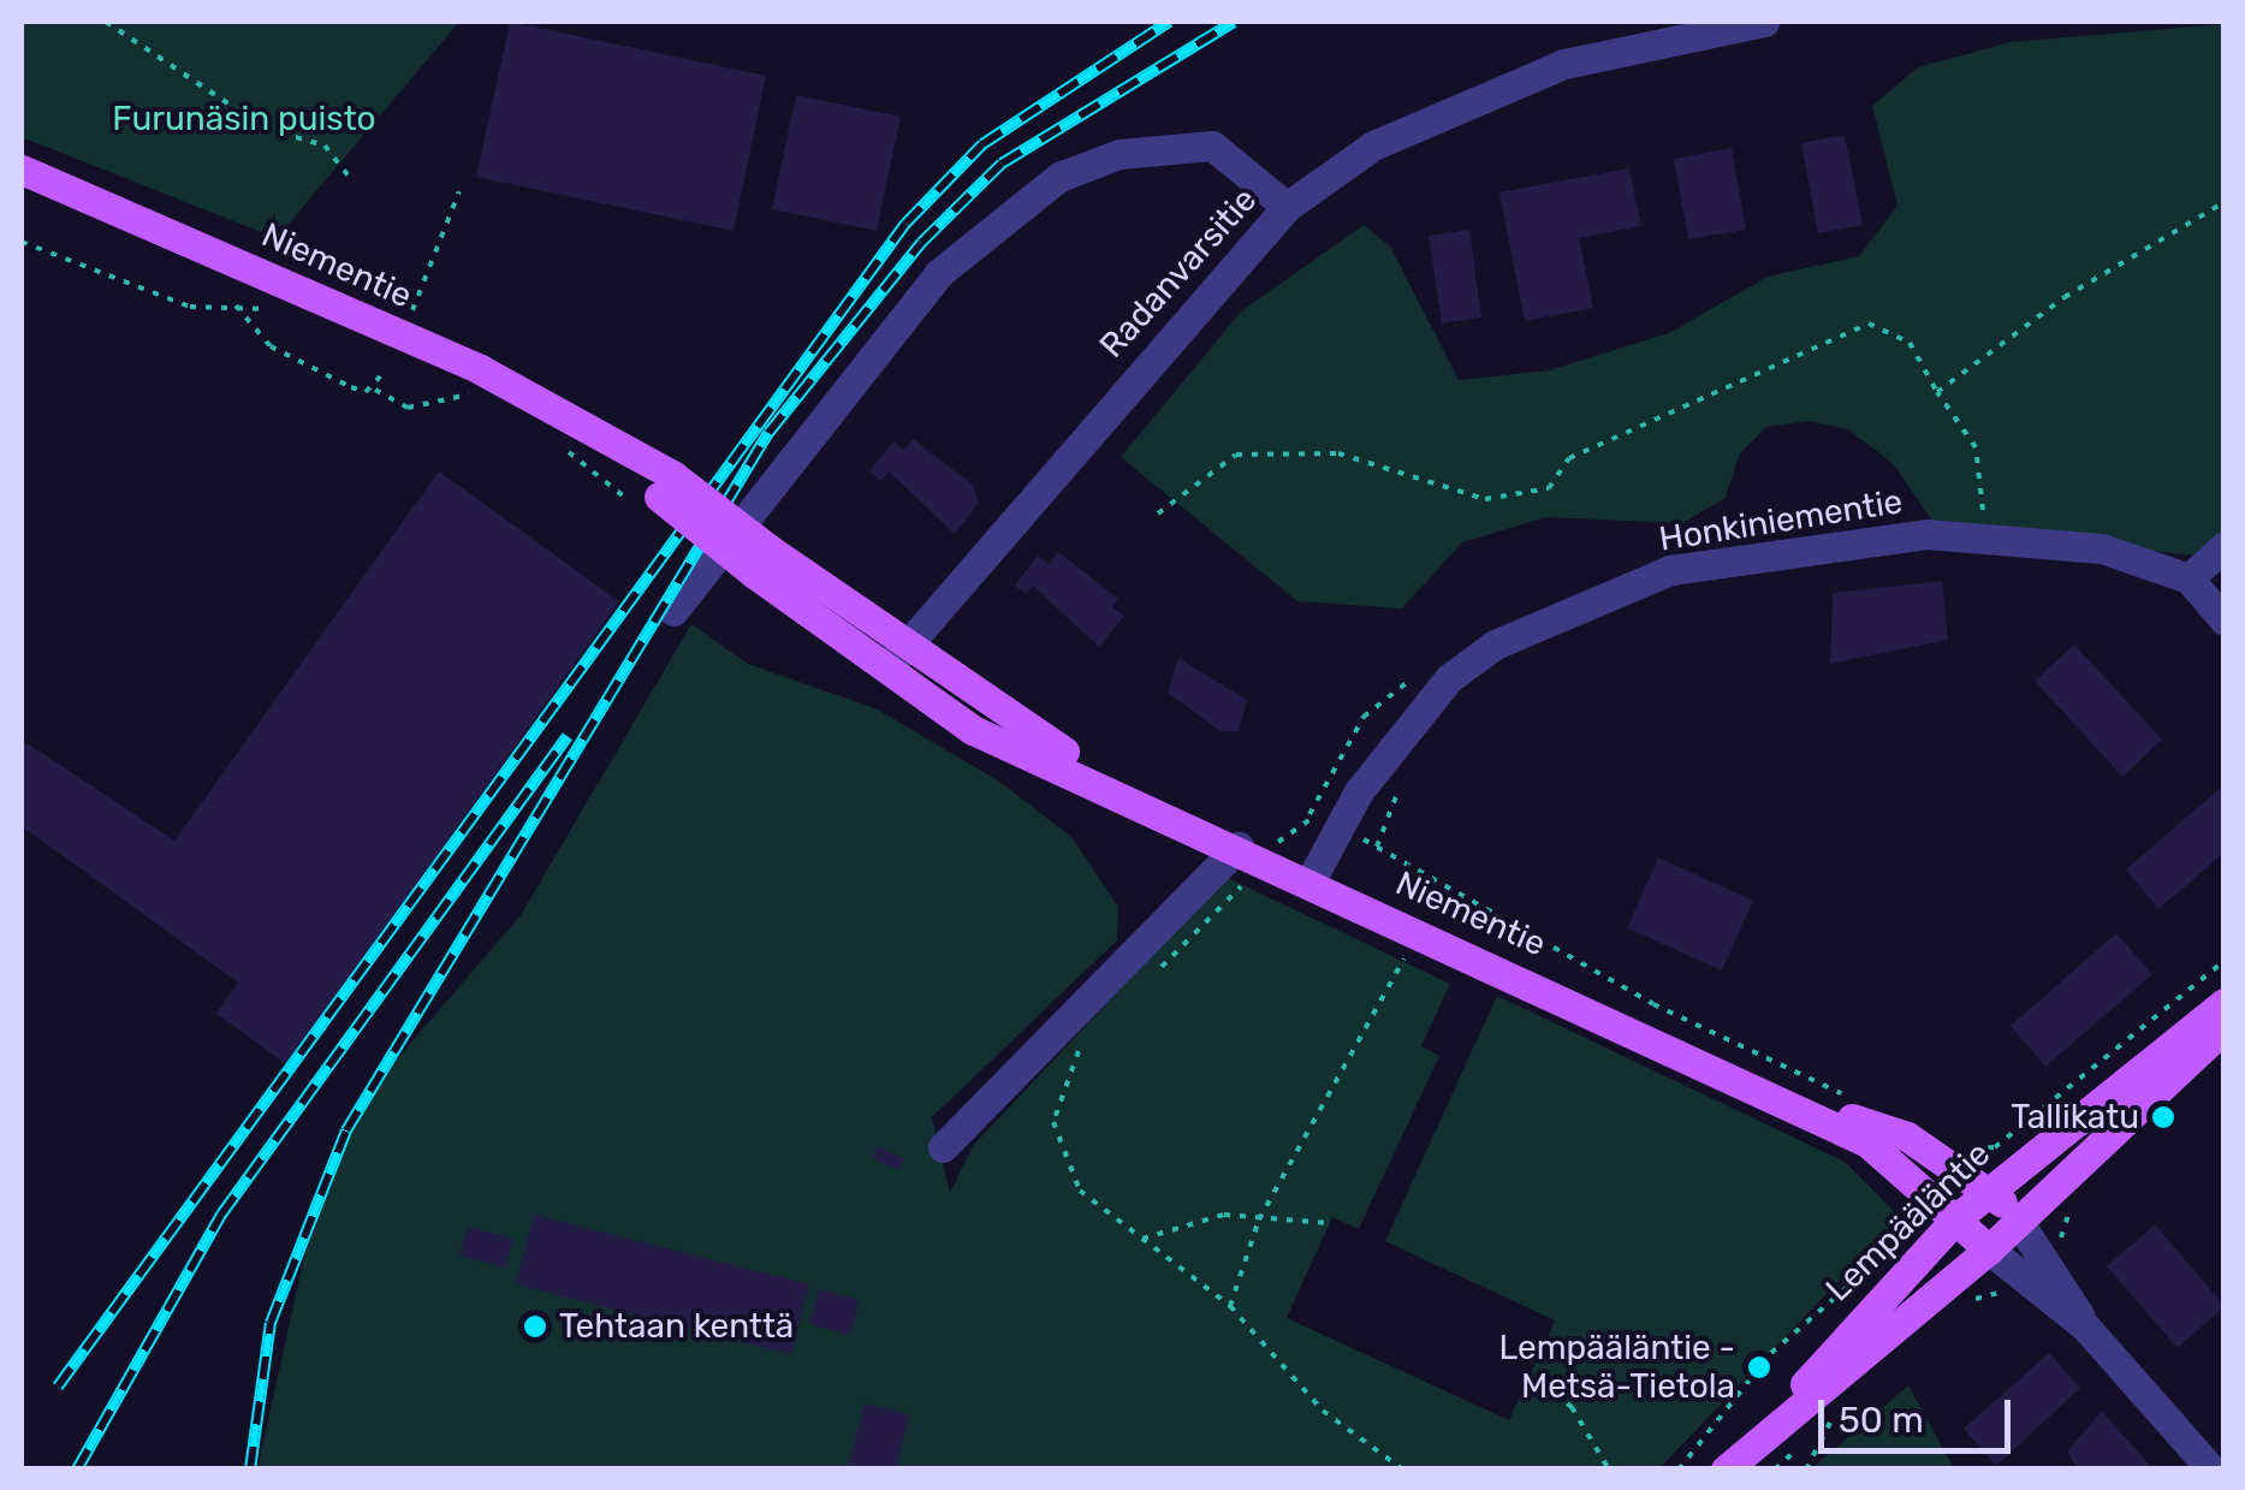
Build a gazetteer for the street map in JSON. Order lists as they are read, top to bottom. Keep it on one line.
{"streets":{"main road":["Niementie","Lempääläntie"],"street":["Radanvarsitie","Honkiniementie"]},"crossings":[["Niementie","Radanvarsitie"],["Niementie","Honkiniementie"],["Niementie","Lempääläntie"]],"parks":["Furunäsin puisto"],"places":["Tallikatu","Tehtaan kenttä","Lempääläntie - Metsä-Tietola"],"scale_bar":"50 m"}
